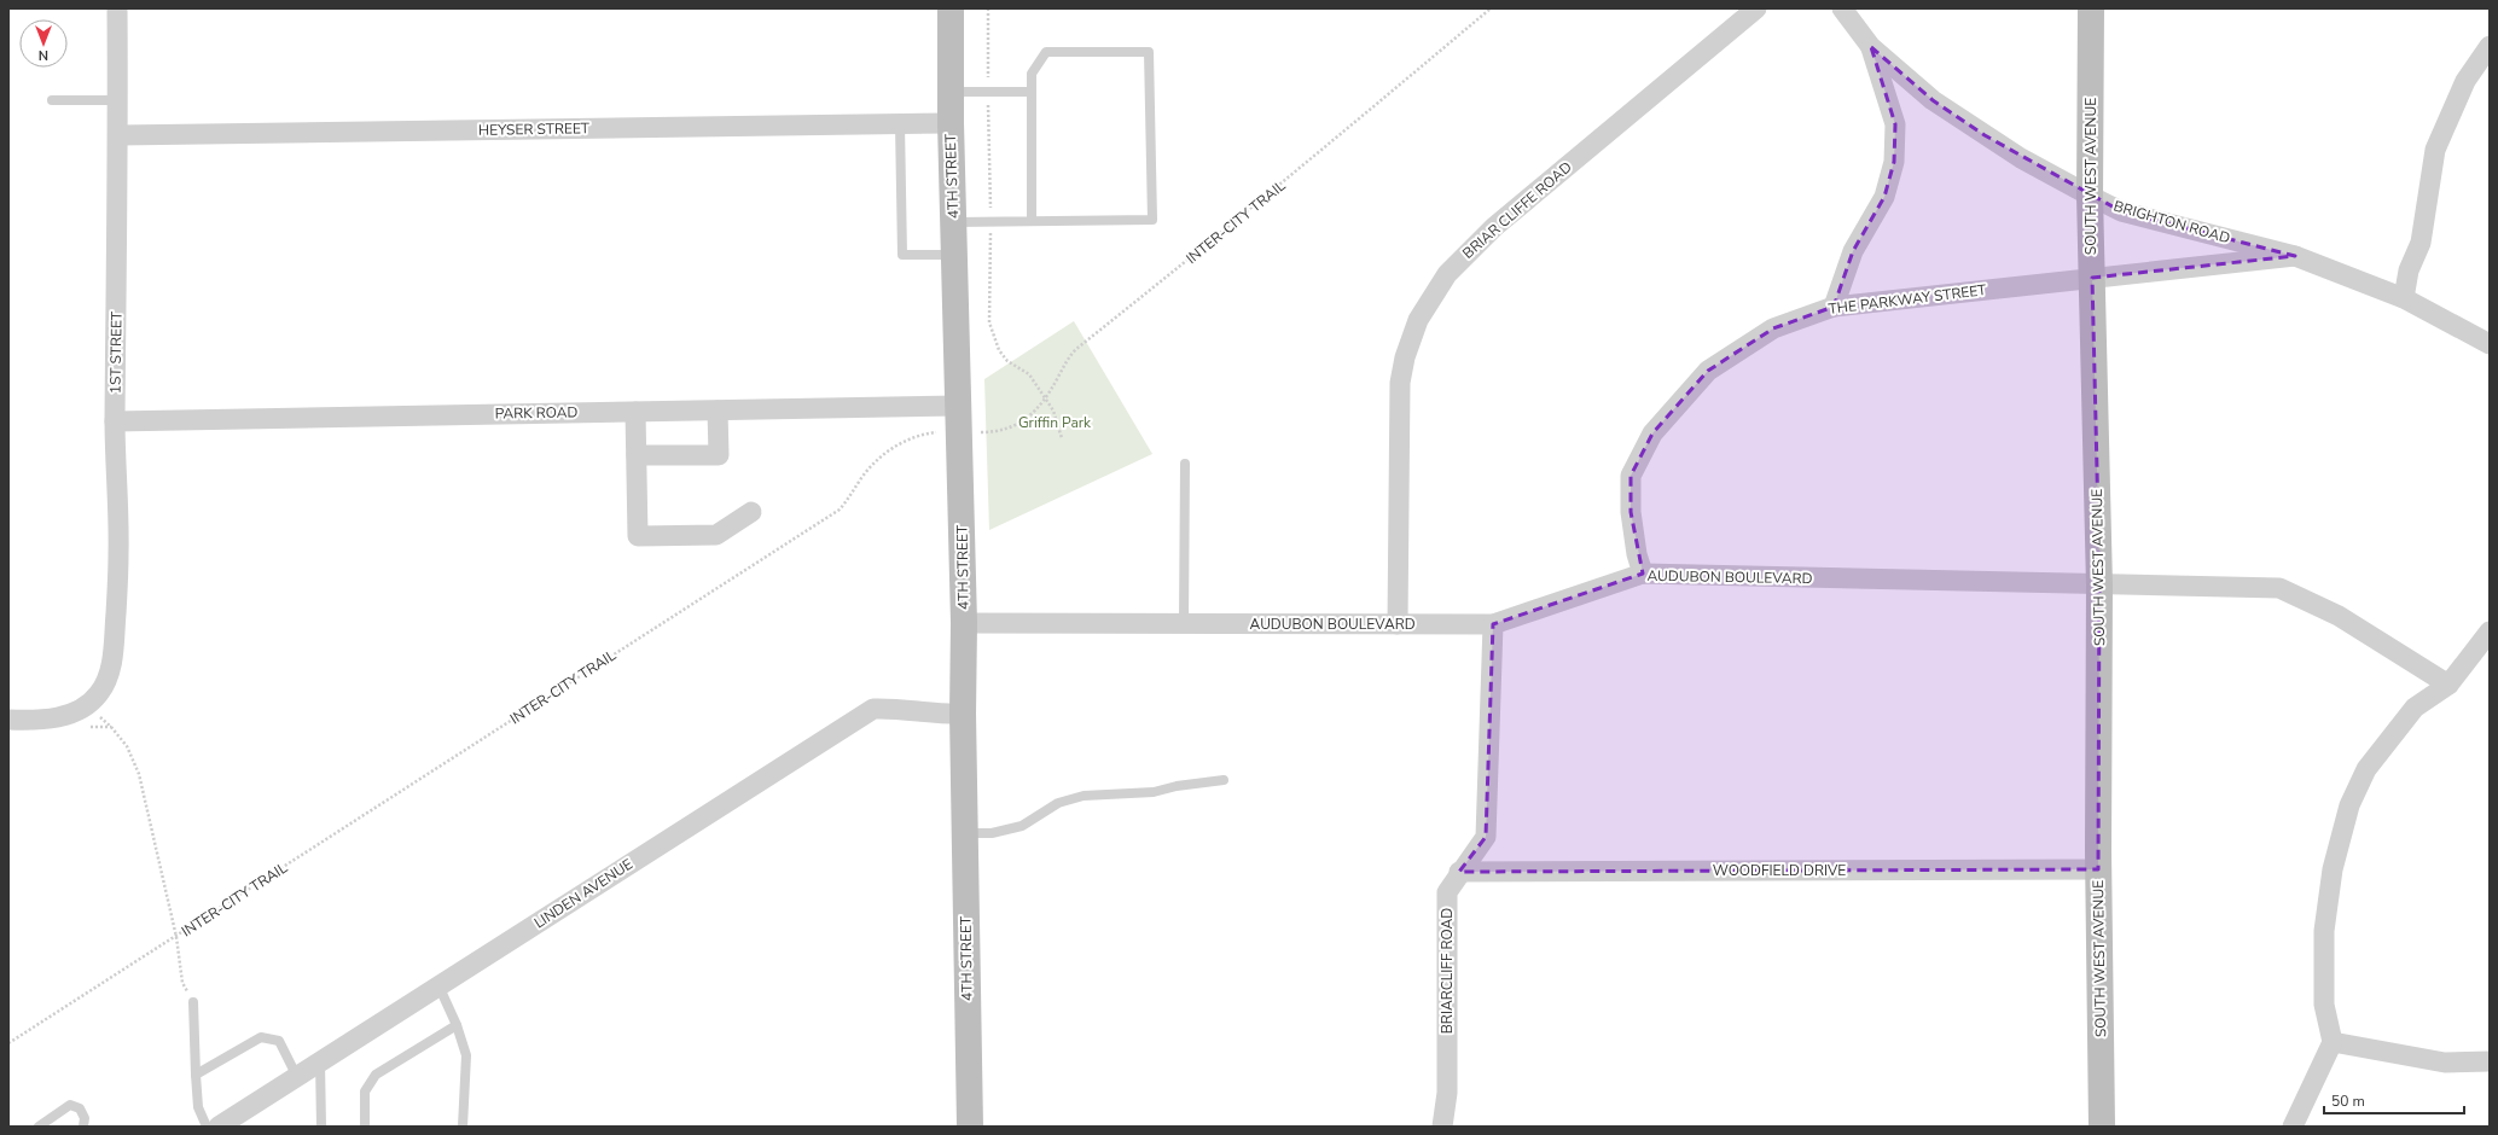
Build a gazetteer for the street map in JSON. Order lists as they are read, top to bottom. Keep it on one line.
{"streets":{"street":["HEYSER STREET","4TH STREET","SOUTH WEST AVENUE","BRIAR CLIFFE ROAD","BRIGHTON ROAD","THE PARKWAY STREET","1ST STREET","PARK ROAD","AUDUBON BOULEVARD","WOODFIELD DRIVE","LINDEN AVENUE","BRIARCLIFF ROAD"],"path":["INTER-CITY TRAIL"]},"crossings":[["HEYSER STREET","4TH STREET"],["HEYSER STREET","1ST STREET"],["4TH STREET","PARK ROAD"],["4TH STREET","AUDUBON BOULEVARD"],["4TH STREET","LINDEN AVENUE"],["SOUTH WEST AVENUE","BRIGHTON ROAD"],["SOUTH WEST AVENUE","THE PARKWAY STREET"],["SOUTH WEST AVENUE","AUDUBON BOULEVARD"],["SOUTH WEST AVENUE","WOODFIELD DRIVE"],["BRIAR CLIFFE ROAD","AUDUBON BOULEVARD"],["INTER-CITY TRAIL","1ST STREET"],["BRIGHTON ROAD","THE PARKWAY STREET"],["THE PARKWAY STREET","AUDUBON BOULEVARD"],["1ST STREET","PARK ROAD"],["AUDUBON BOULEVARD","BRIARCLIFF ROAD"],["WOODFIELD DRIVE","BRIARCLIFF ROAD"]],"parks":["Griffin Park"],"scale_bar":"50 m","north":"bottom"}
